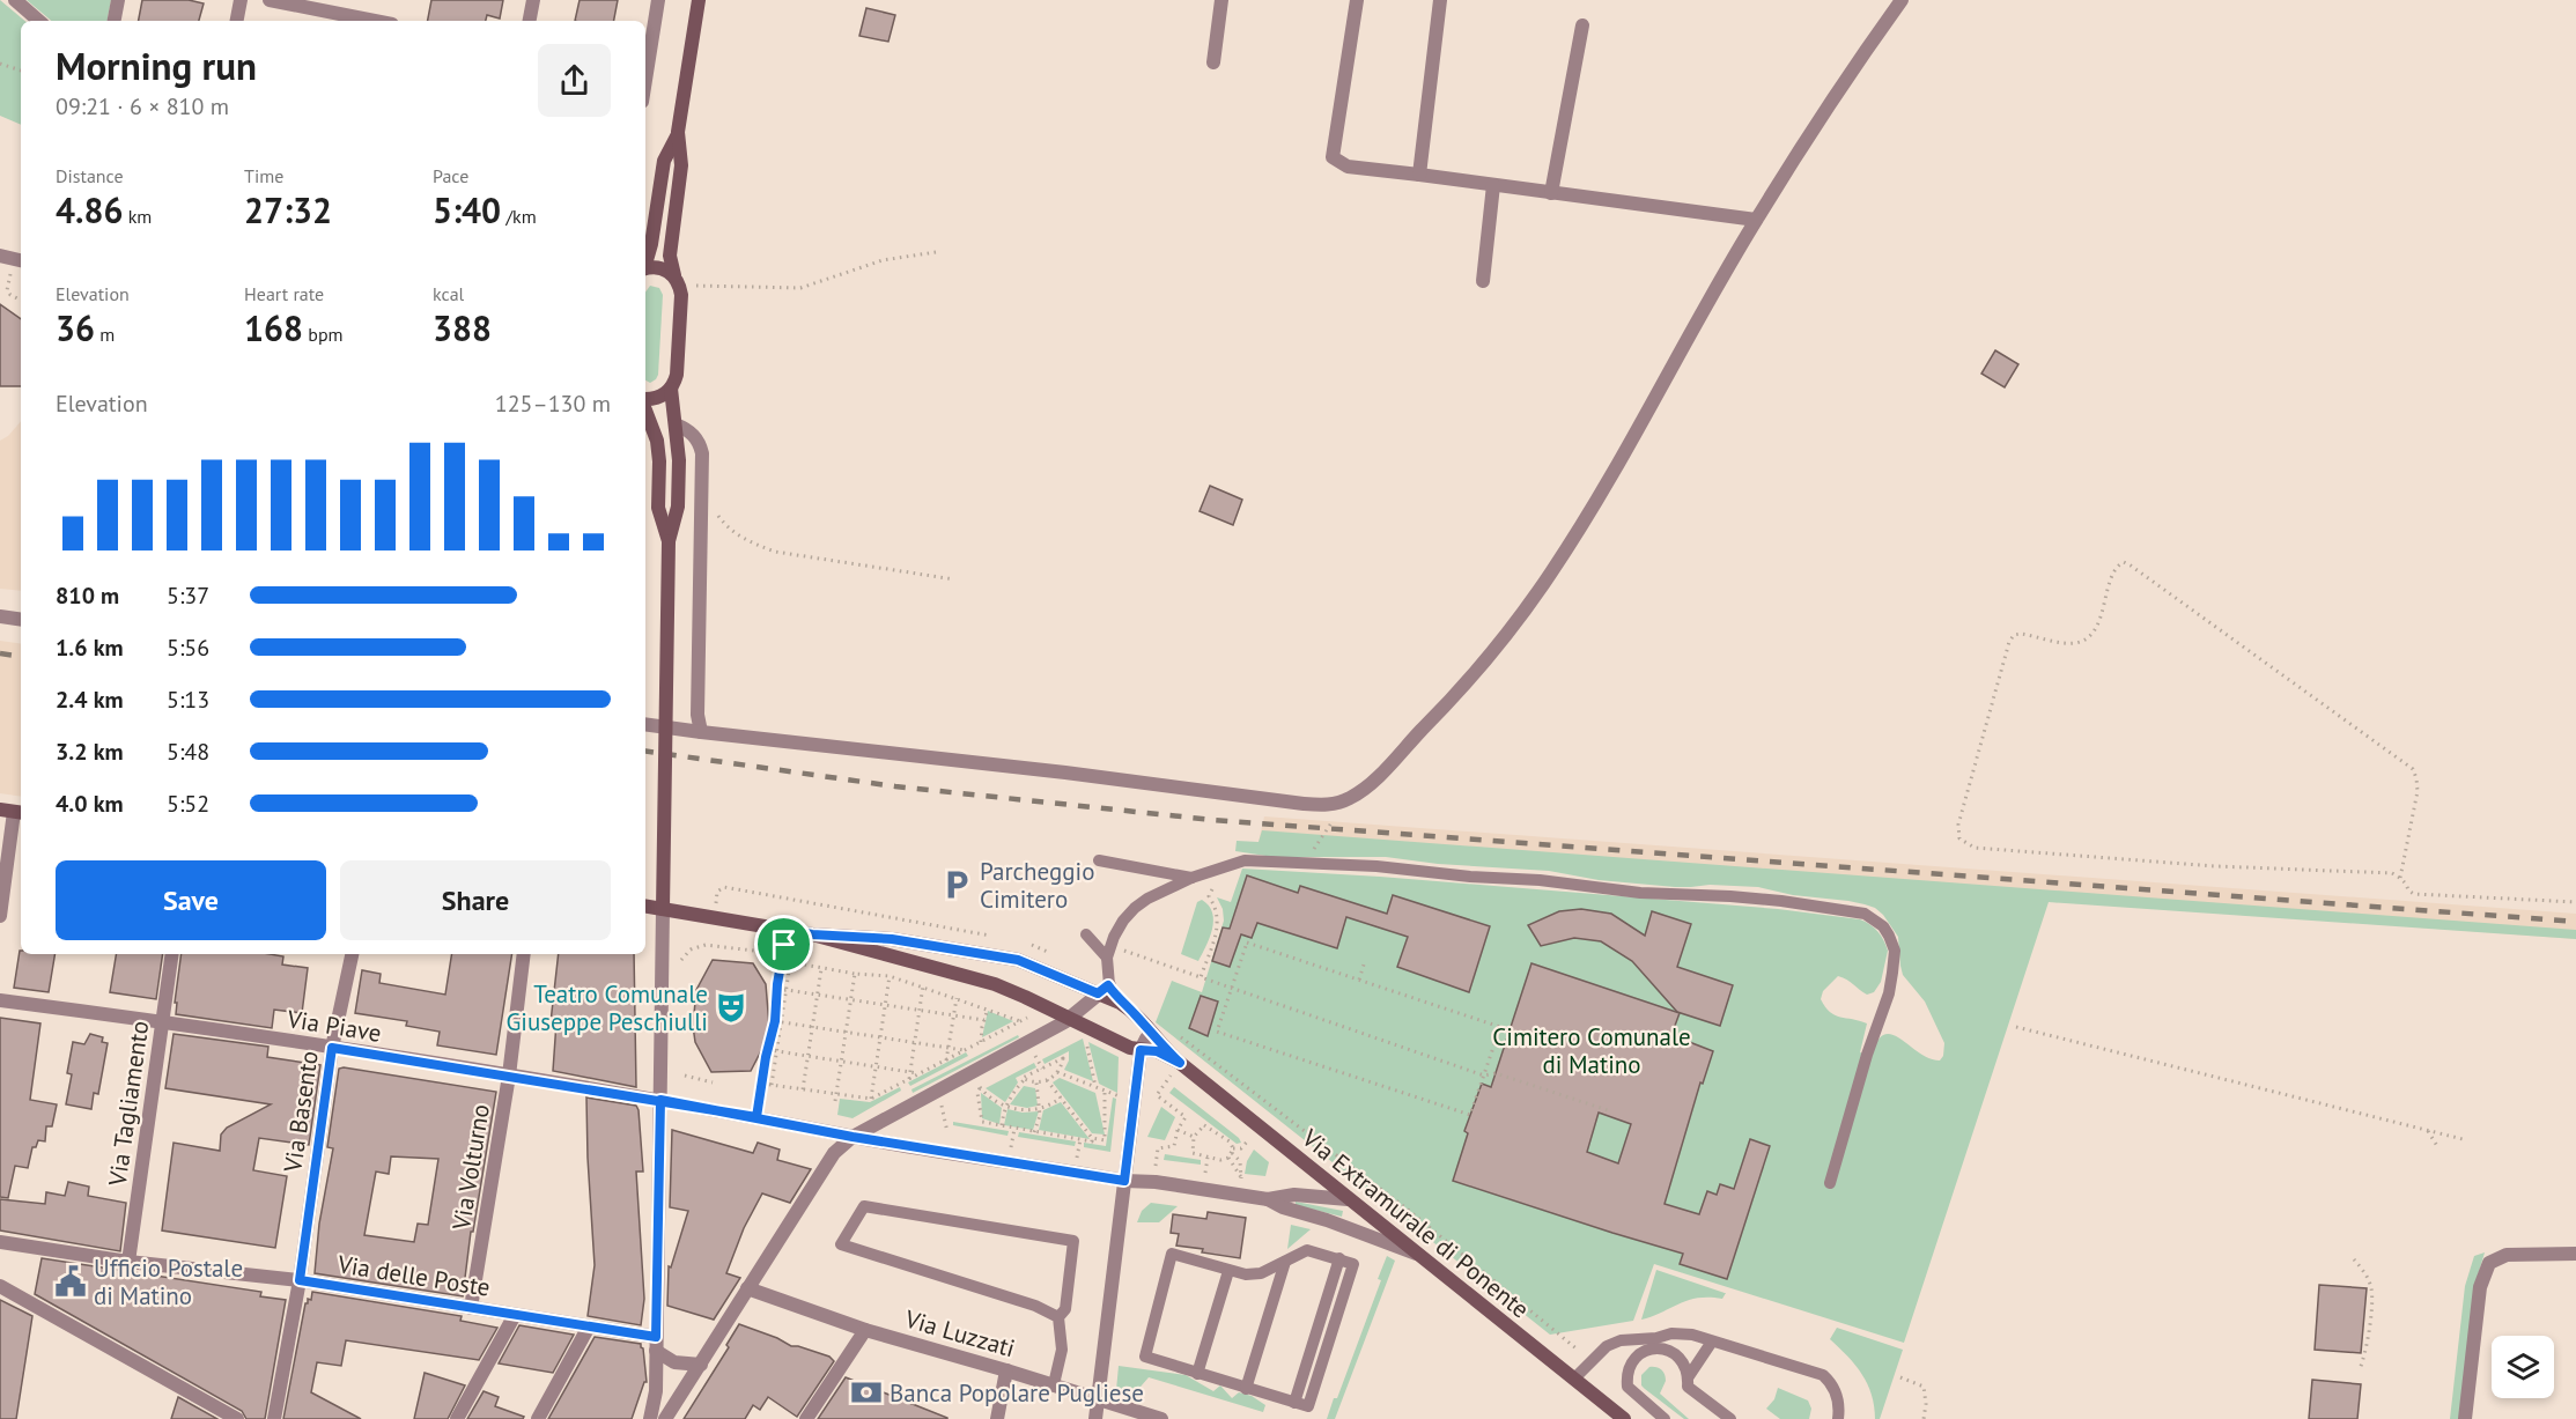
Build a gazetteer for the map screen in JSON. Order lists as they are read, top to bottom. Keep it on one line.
{"streets":{"main road":["Via Extramurale di Ponente"],"street":["Via Piave","Via Tagliamento","Via Basento","Via Volturno","Via delle Poste","Via Luzzati"]},"crossings":[["Via Piave","Via Tagliamento"],["Via Piave","Via Basento"],["Via Piave","Via Volturno"],["Via Tagliamento","Via delle Poste"],["Via Basento","Via delle Poste"],["Via Volturno","Via delle Poste"]],"parks":["Cimitero Comunale di Matino"],"places":{"parking":["Parcheggio Cimitero"],"theatre":["Teatro Comunale Giuseppe Peschiulli"],"public building":["Ufficio Postale di Matino"],"bank":["Banca Popolare Pugliese"]},"page":{"heading":["Morning run","09:21 · 6 × 810 m"],"stats":[["Distance","4.86 km"],["Time","27:32"],["Pace","5:40 /km"],["Elevation","36 m"],["Heart rate","168 bpm"],["kcal","388"]],"chart":["Elevation","125–130 m"],"list":[{"name":"810 m","note":"5:37"},{"name":"1.6 km","note":"5:56"},{"name":"2.4 km","note":"5:13"},{"name":"3.2 km","note":"5:48"},{"name":"4.0 km","note":"5:52"}],"buttons":["Save","Share"]}}
